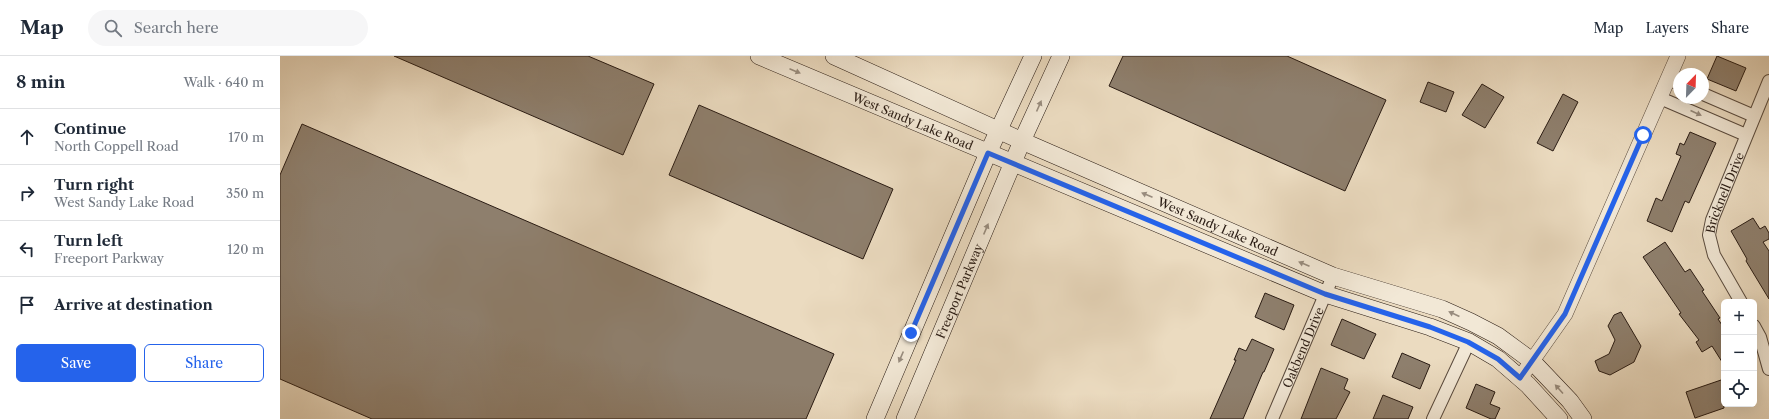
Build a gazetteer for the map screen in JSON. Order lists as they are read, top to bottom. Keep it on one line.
{"streets":{"main road":["West Sandy Lake Road","Freeport Parkway"],"street":["Bricknell Drive","Oakbend Drive"]},"crossings":[["West Sandy Lake Road","Freeport Parkway"],["West Sandy Lake Road","Oakbend Drive"]],"north":"top right","page":{"header":"Map","search":"Search here","nav":["Map","Layers","Share"],"heading":["8 min","Walk · 640 m"],"list":[["Continue","North Coppell Road","170 m"],["Turn right","West Sandy Lake Road","350 m"],["Turn left","Freeport Parkway","120 m"],"Arrive at destination"],"map_buttons":["+","−"],"buttons":["Save","Share"]}}
